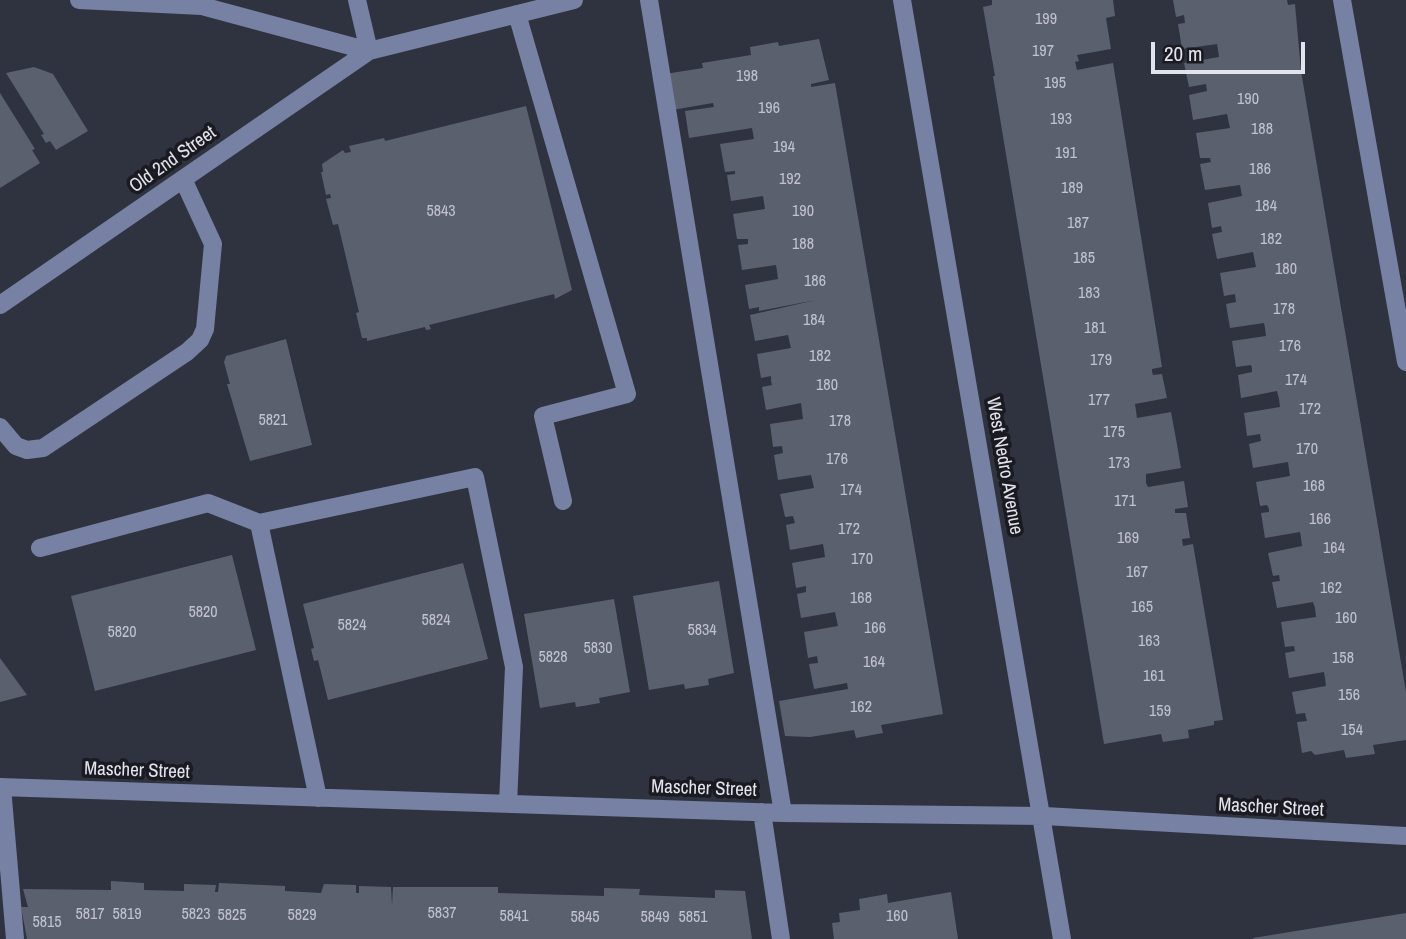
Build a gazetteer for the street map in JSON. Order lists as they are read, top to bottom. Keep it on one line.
{"streets":{"street":["Old 2nd Street","West Nedro Avenue","Mascher Street"]},"crossings":[["West Nedro Avenue","Mascher Street"]],"house_numbers":["199","197","198","195","190","196","193","188","194","191","186","192","189","184","5843","190","187","182","188","185","180","186","183","178","184","181","176","182","179","174","180","177","172","5821","178","175","170","176","173","168","174","171","166","172","169","164","170","167","162","168","165","5820","160","5824","5824","166","5834","5820","163","5830","5828","158","164","161","156","162","159","154","5837","5817","5819","5823","5825","5829","5841","160","5845","5849","5851","5815"],"scale_bar":"20 m"}
